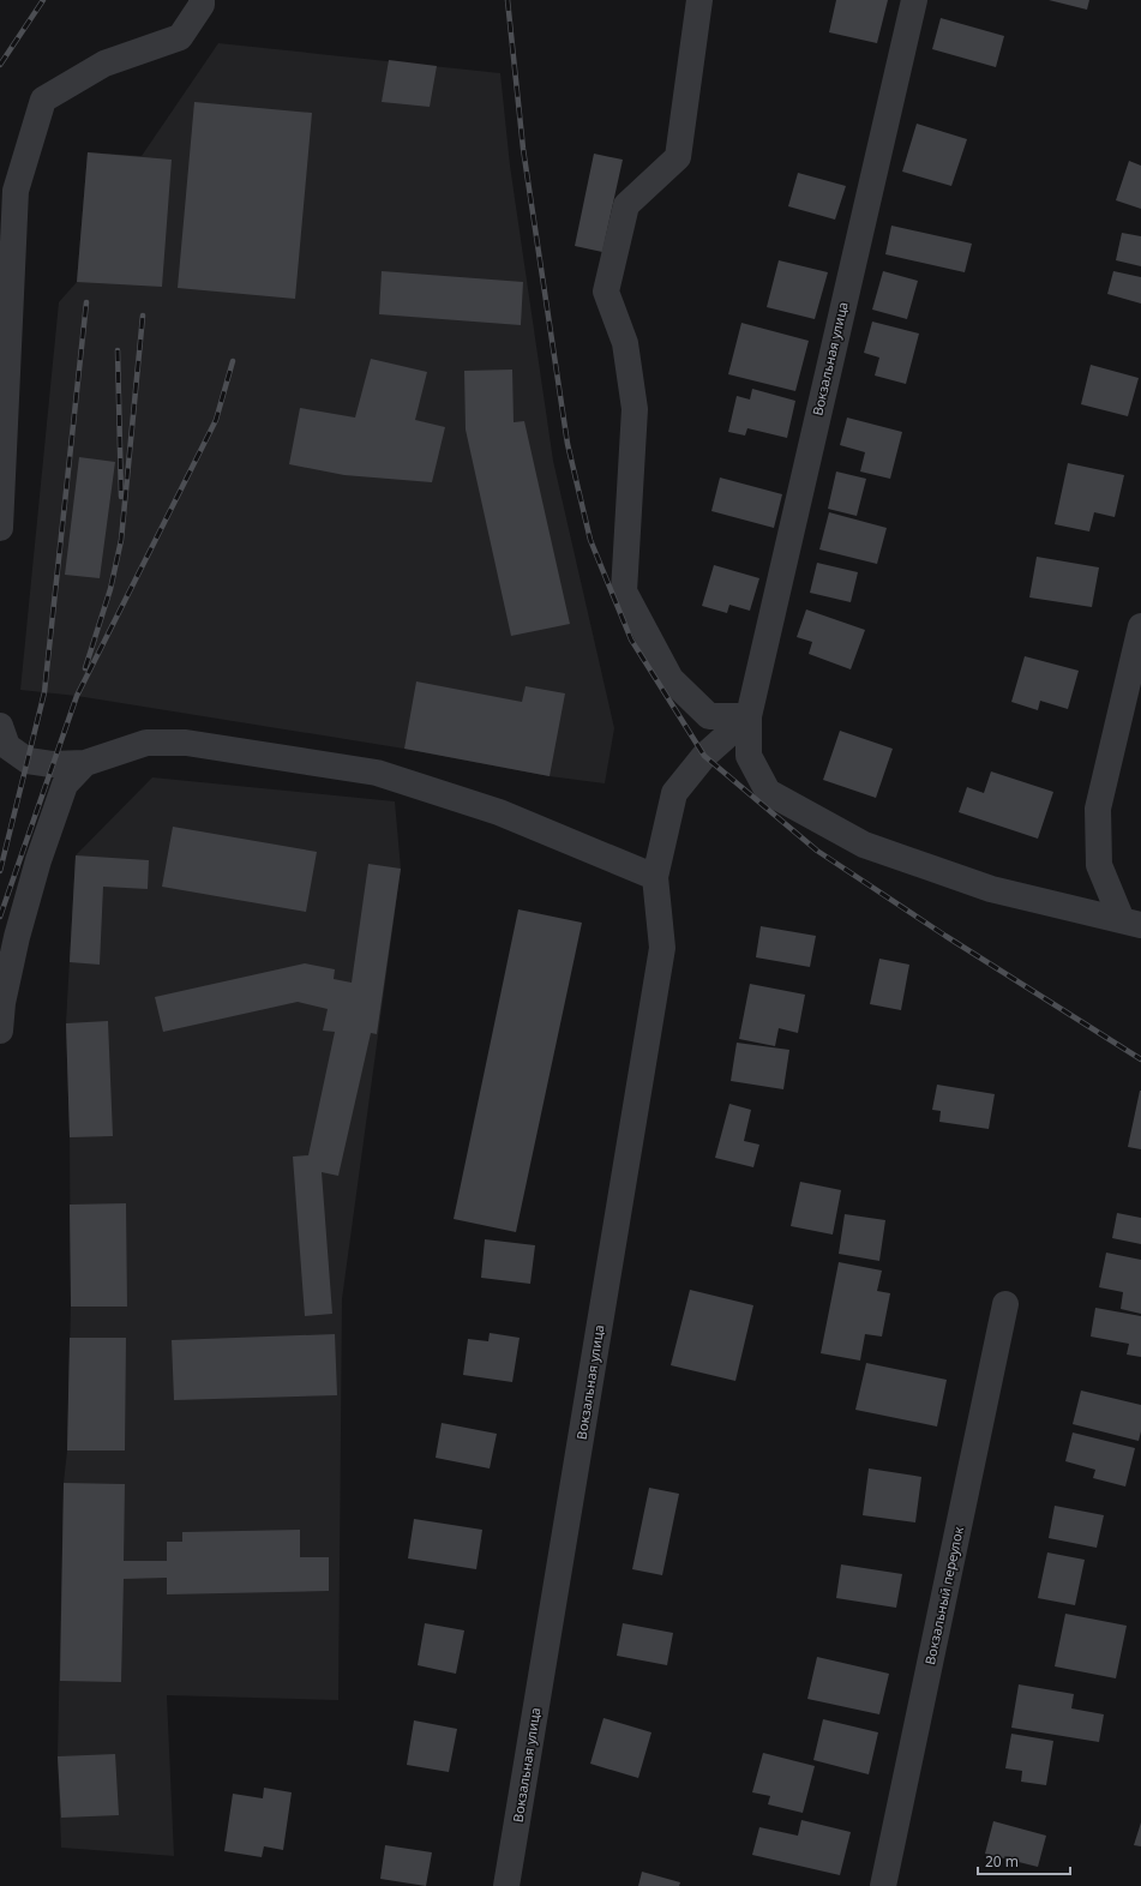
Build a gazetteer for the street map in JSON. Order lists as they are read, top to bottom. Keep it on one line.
{"streets":{"street":["Вокзальная улица","Вокзальный переулок"]},"scale_bar":"20 m"}
